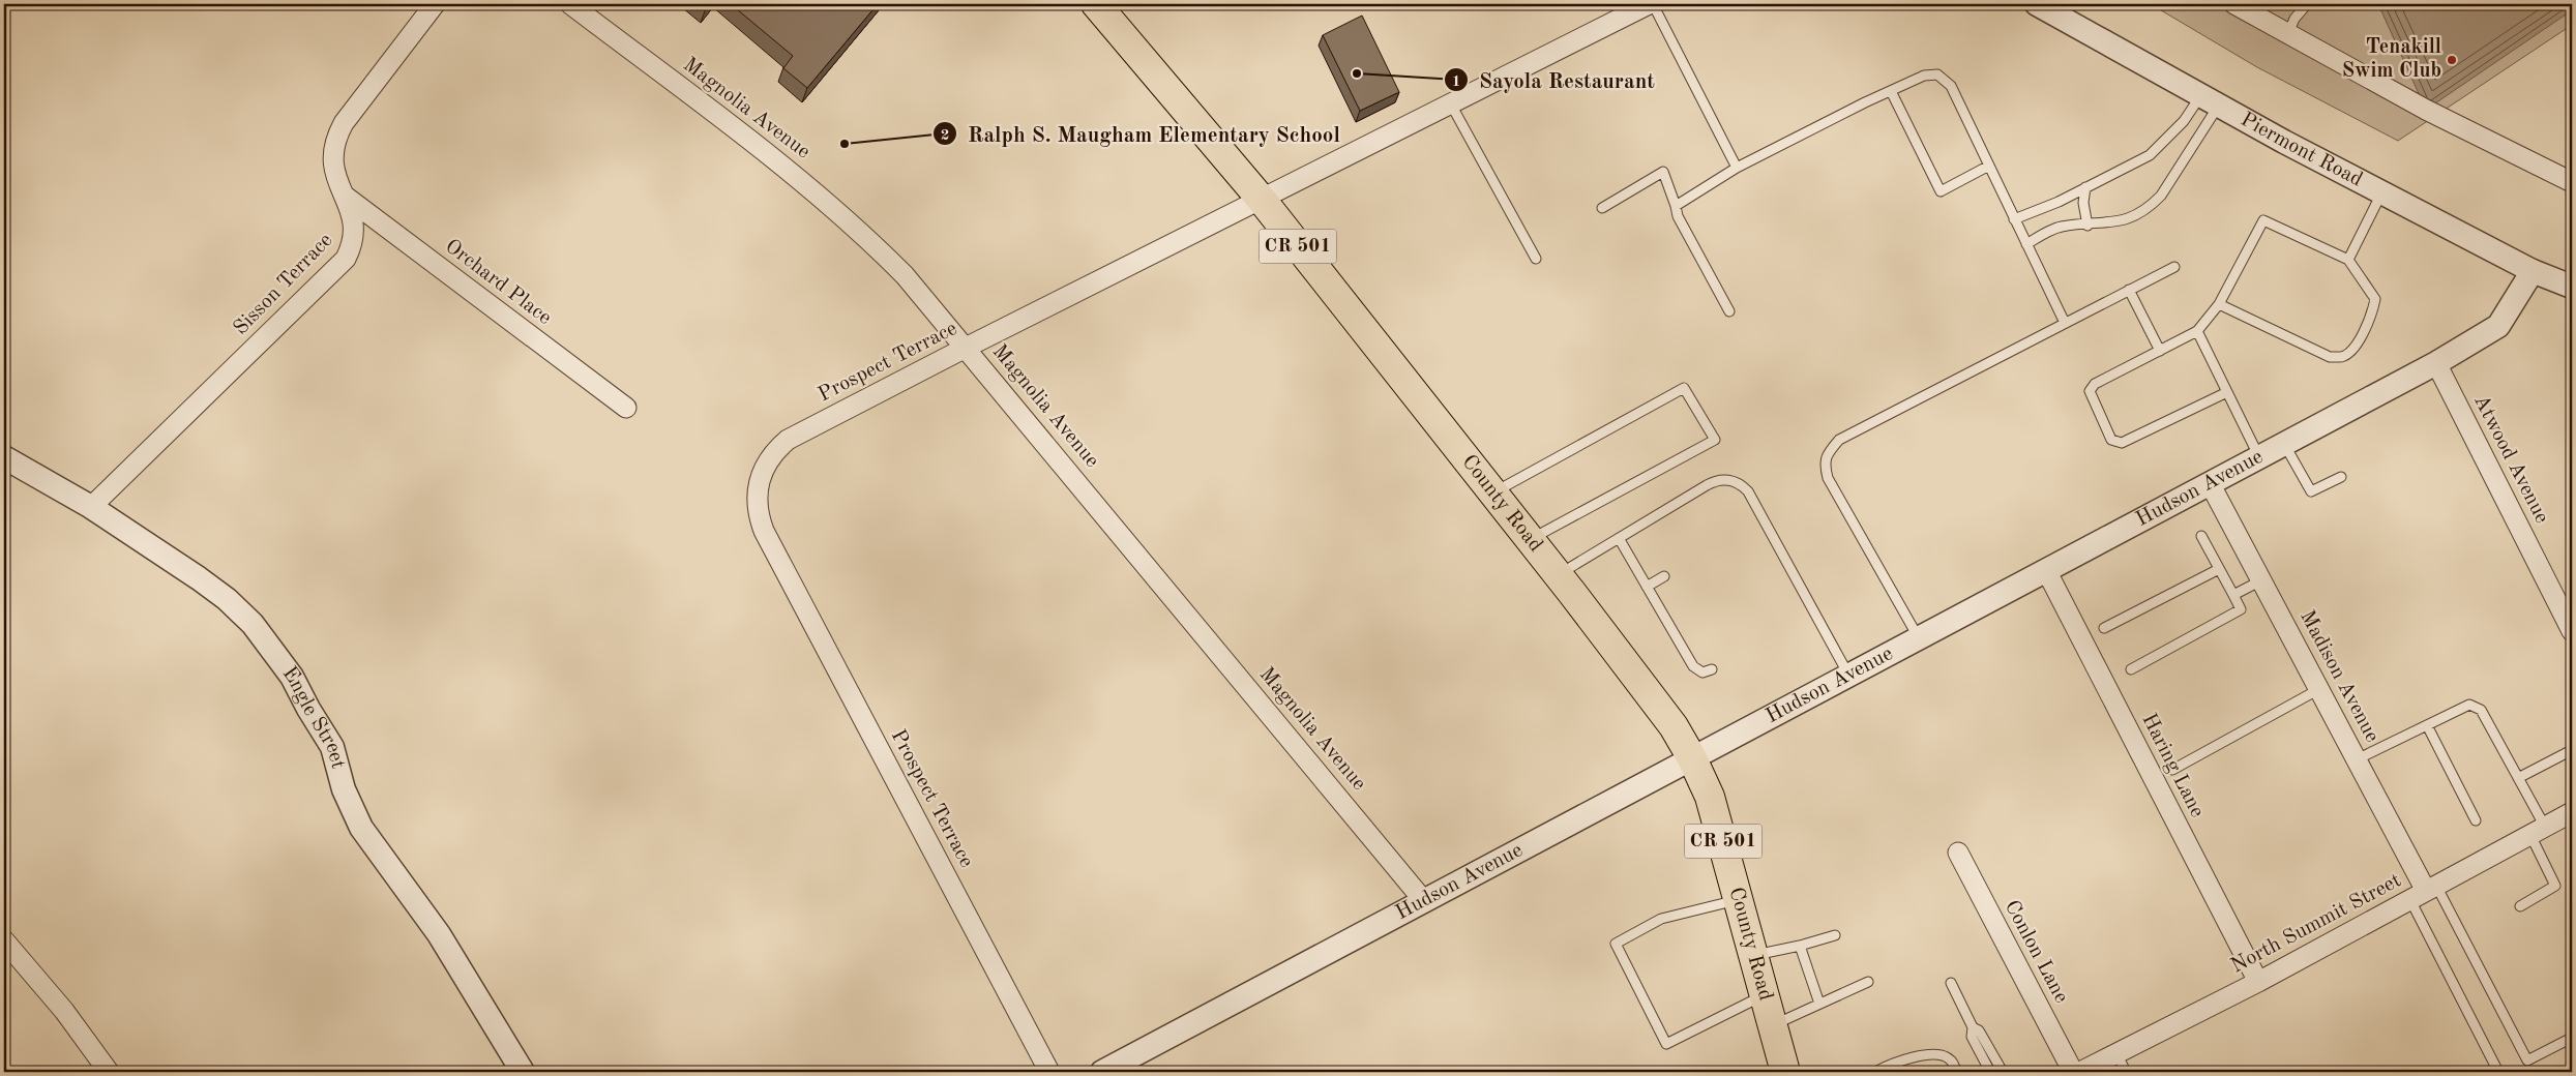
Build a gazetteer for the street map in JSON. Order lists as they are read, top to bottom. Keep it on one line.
{"streets":{"main road":["CR 501","County Road"],"street":["Magnolia Avenue","Piermont Road","Orchard Place","Sisson Terrace","Prospect Terrace","Atwood Avenue","Hudson Avenue","Madison Avenue","Engle Street","Haring Lane","North Summit Street","Conlon Lane"]},"crossings":[["Magnolia Avenue","Prospect Terrace"],["Magnolia Avenue","Hudson Avenue"],["Piermont Road","Hudson Avenue"],["Orchard Place","Sisson Terrace"],["Sisson Terrace","Engle Street"],["Prospect Terrace","County Road"],["Atwood Avenue","Hudson Avenue"],["Hudson Avenue","County Road"],["Hudson Avenue","Madison Avenue"],["Hudson Avenue","Haring Lane"],["Madison Avenue","North Summit Street"],["Haring Lane","North Summit Street"],["North Summit Street","Conlon Lane"]],"places":["Tenakill Swim Club","Sayola Restaurant","Ralph S. Maugham Elementary School"]}
